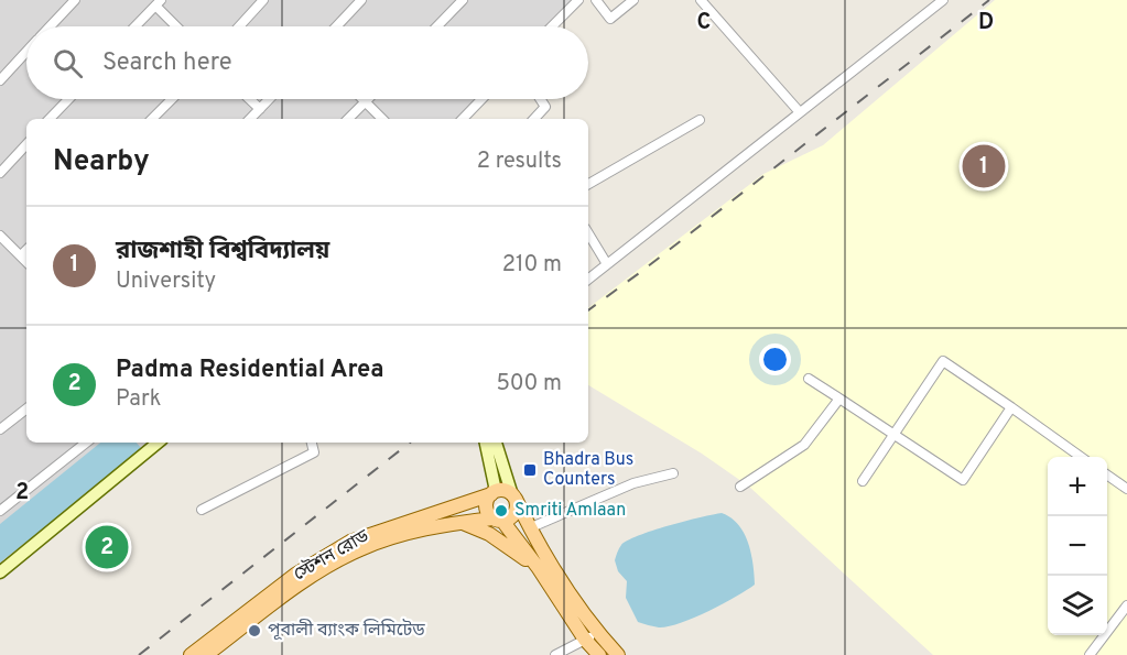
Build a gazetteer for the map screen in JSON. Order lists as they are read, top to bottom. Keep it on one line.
{"streets":{"main road":["স্টেশন রোড"]},"places":{"transit":["Bhadra Bus Counters"],"other":["Smriti Amlaan","পূবালী ব্যাংক লিমিটেড"]},"page":{"search":"Search here","heading":["Nearby","2 results"],"pins":["1","2"],"list":[{"mark":"1","name":"রাজশাহী বিশ্ববিদ্যালয়","note":"University","value":"210 m"},{"mark":"2","name":"Padma Residential Area","note":"Park","value":"500 m"}],"map_buttons":["+","−"]},"grid":{"columns":["C","D"],"rows":["2"]}}
